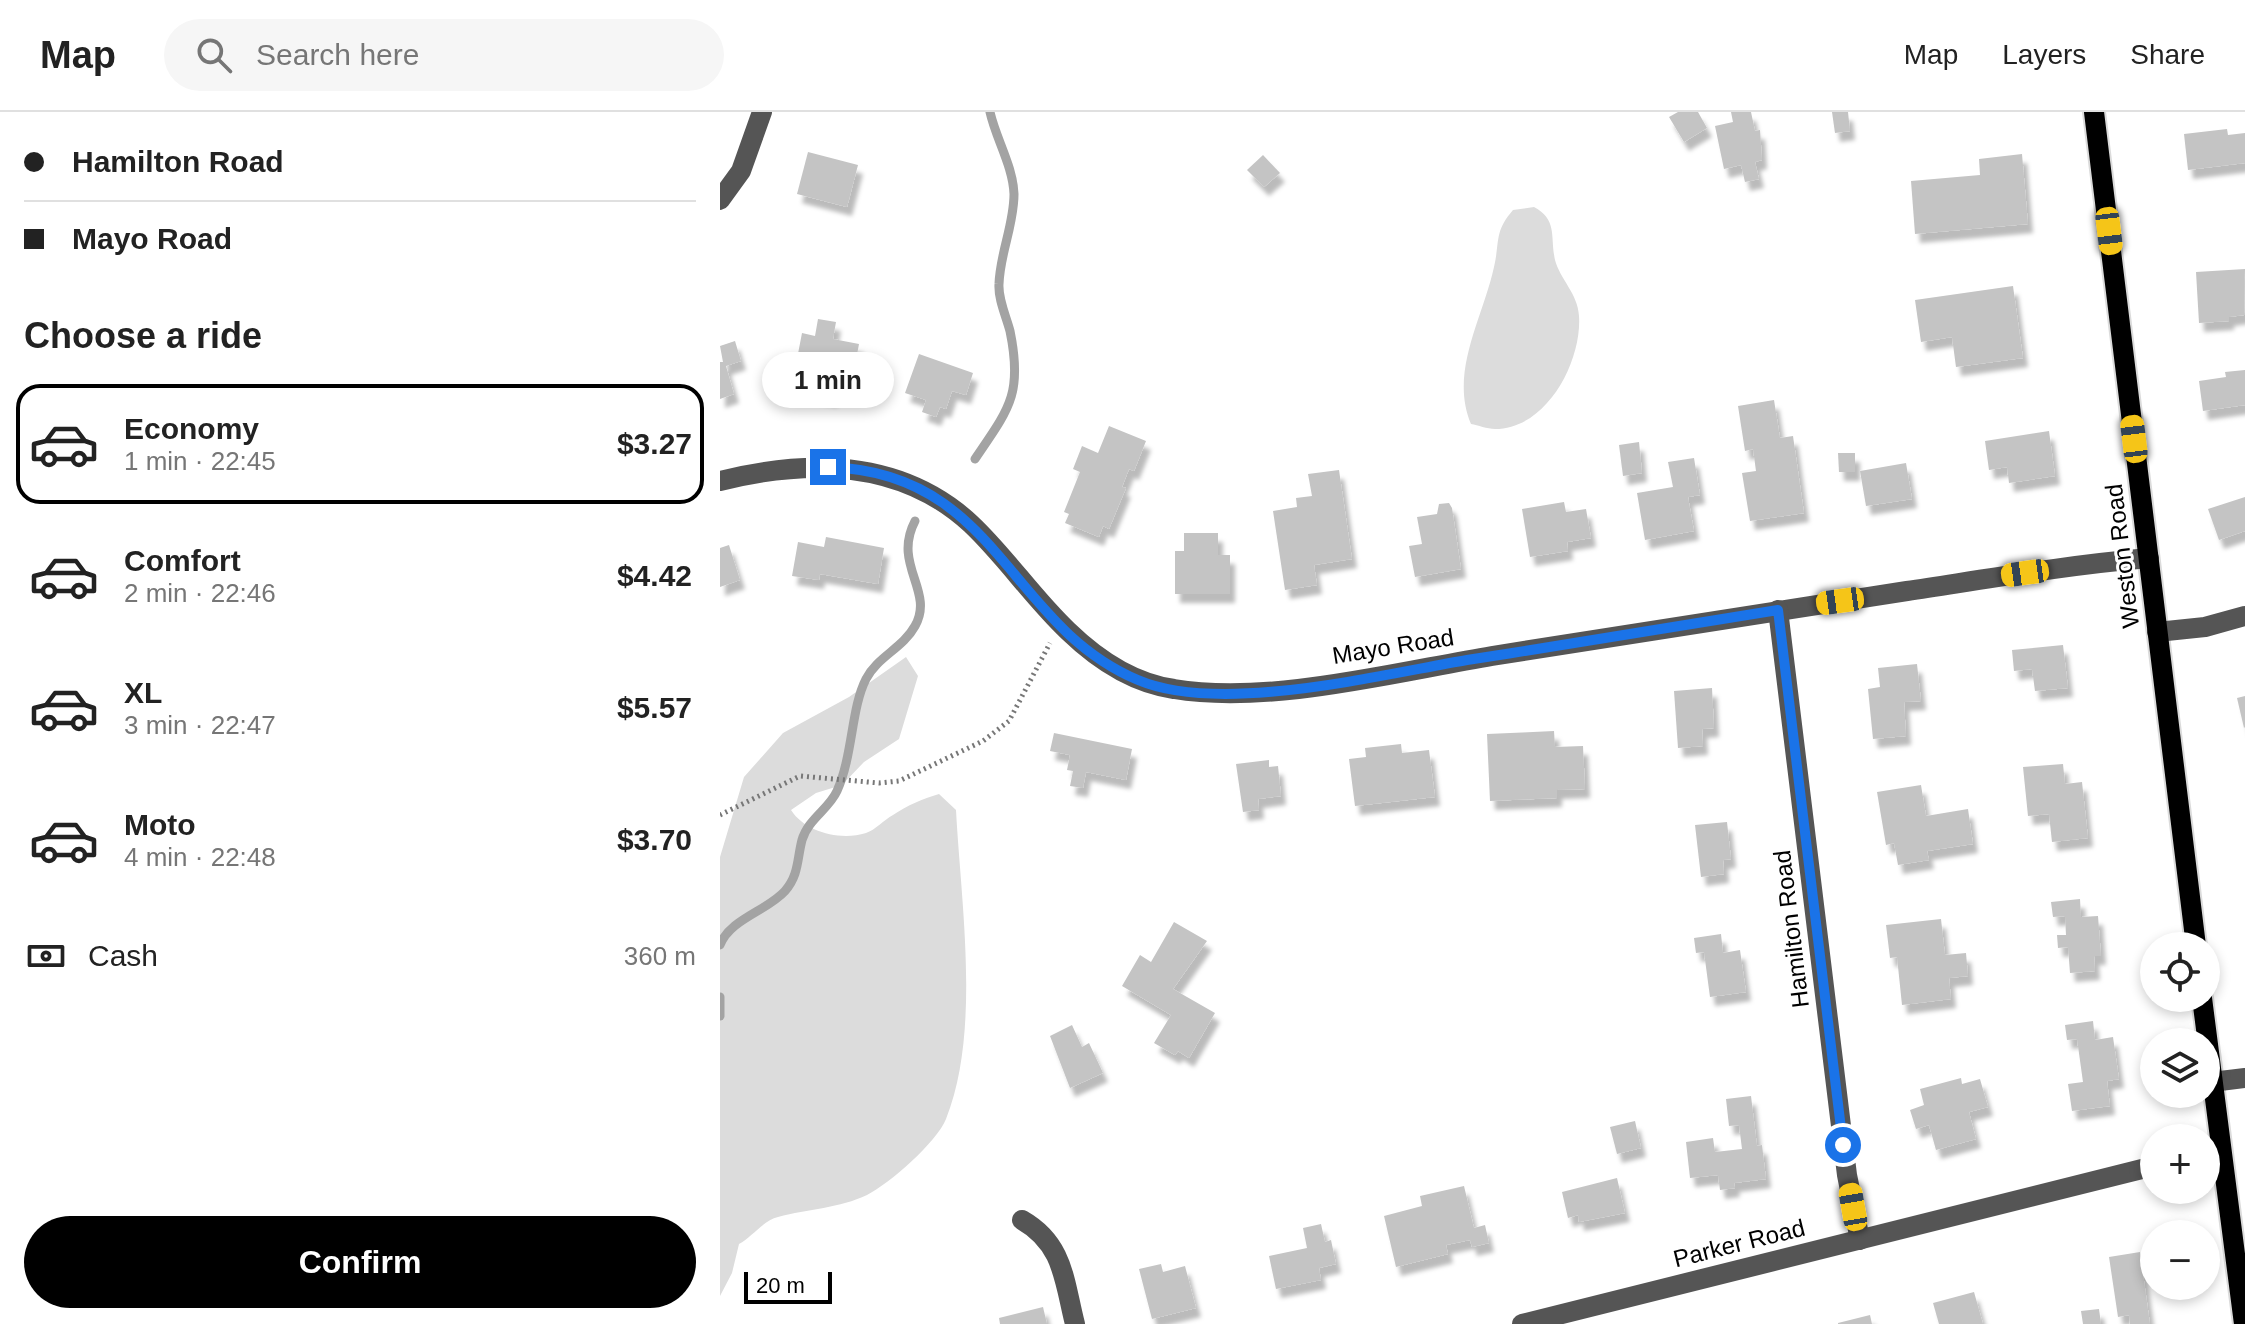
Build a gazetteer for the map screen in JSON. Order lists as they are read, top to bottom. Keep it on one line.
{"streets":{"main road":["Weston Road"],"street":["Mayo Road","Hamilton Road","Parker Road"]},"crossings":[["Weston Road","Mayo Road"],["Mayo Road","Hamilton Road"],["Hamilton Road","Parker Road"]],"scale_bar":"20 m","page":{"header":"Map","search":"Search here","nav":["Map","Layers","Share"],"banner":["Hamilton Road","Mayo Road"],"heading":"Choose a ride","bubble":"1 min","list":[{"name":"Economy","note":"1 min · 22:45","value":"$3.27"},{"name":"Comfort","note":"2 min · 22:46","value":"$4.42"},{"name":"XL","note":"3 min · 22:47","value":"$5.57"},{"name":"Moto","note":"4 min · 22:48","value":"$3.70"}],"pay":["Cash","360 m"],"map_buttons":["+","−"],"buttons":"Confirm","scale":"20 m"}}
